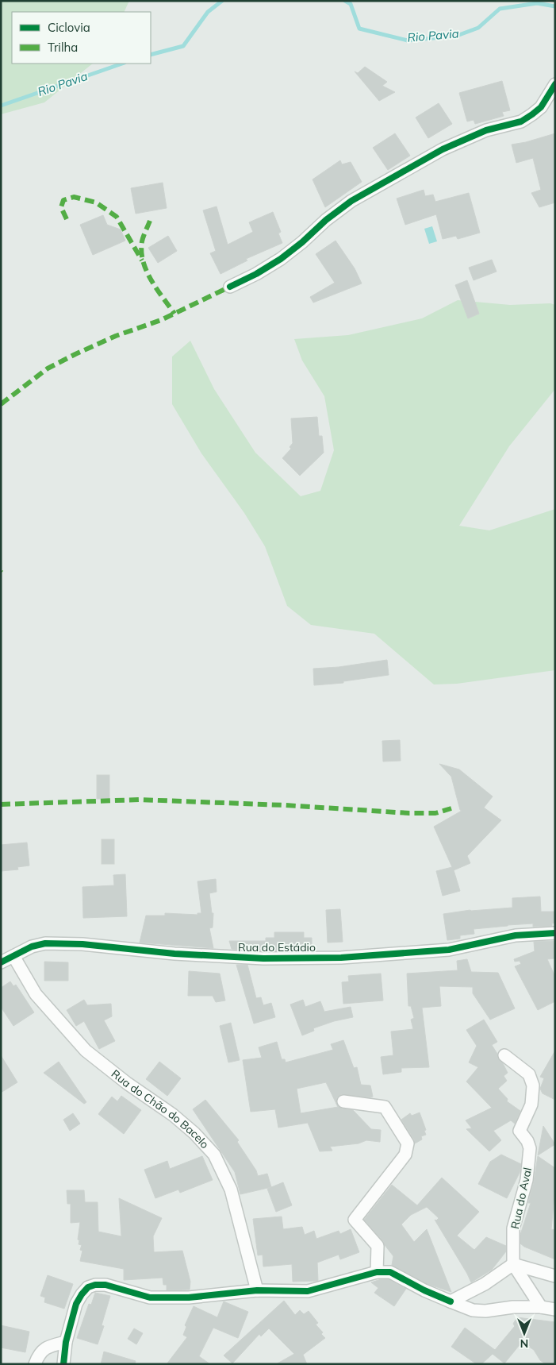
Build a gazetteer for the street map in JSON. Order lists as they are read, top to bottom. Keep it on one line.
{"streets":{"street":["Rua do Estádio","Rua do Chão do Bacelo","Rua do Aval"]},"crossings":[["Rua do Estádio","Rua do Chão do Bacelo"]],"water":["Rio Pavia"],"legend":["Ciclovia","Trilha"],"north":"bottom"}
